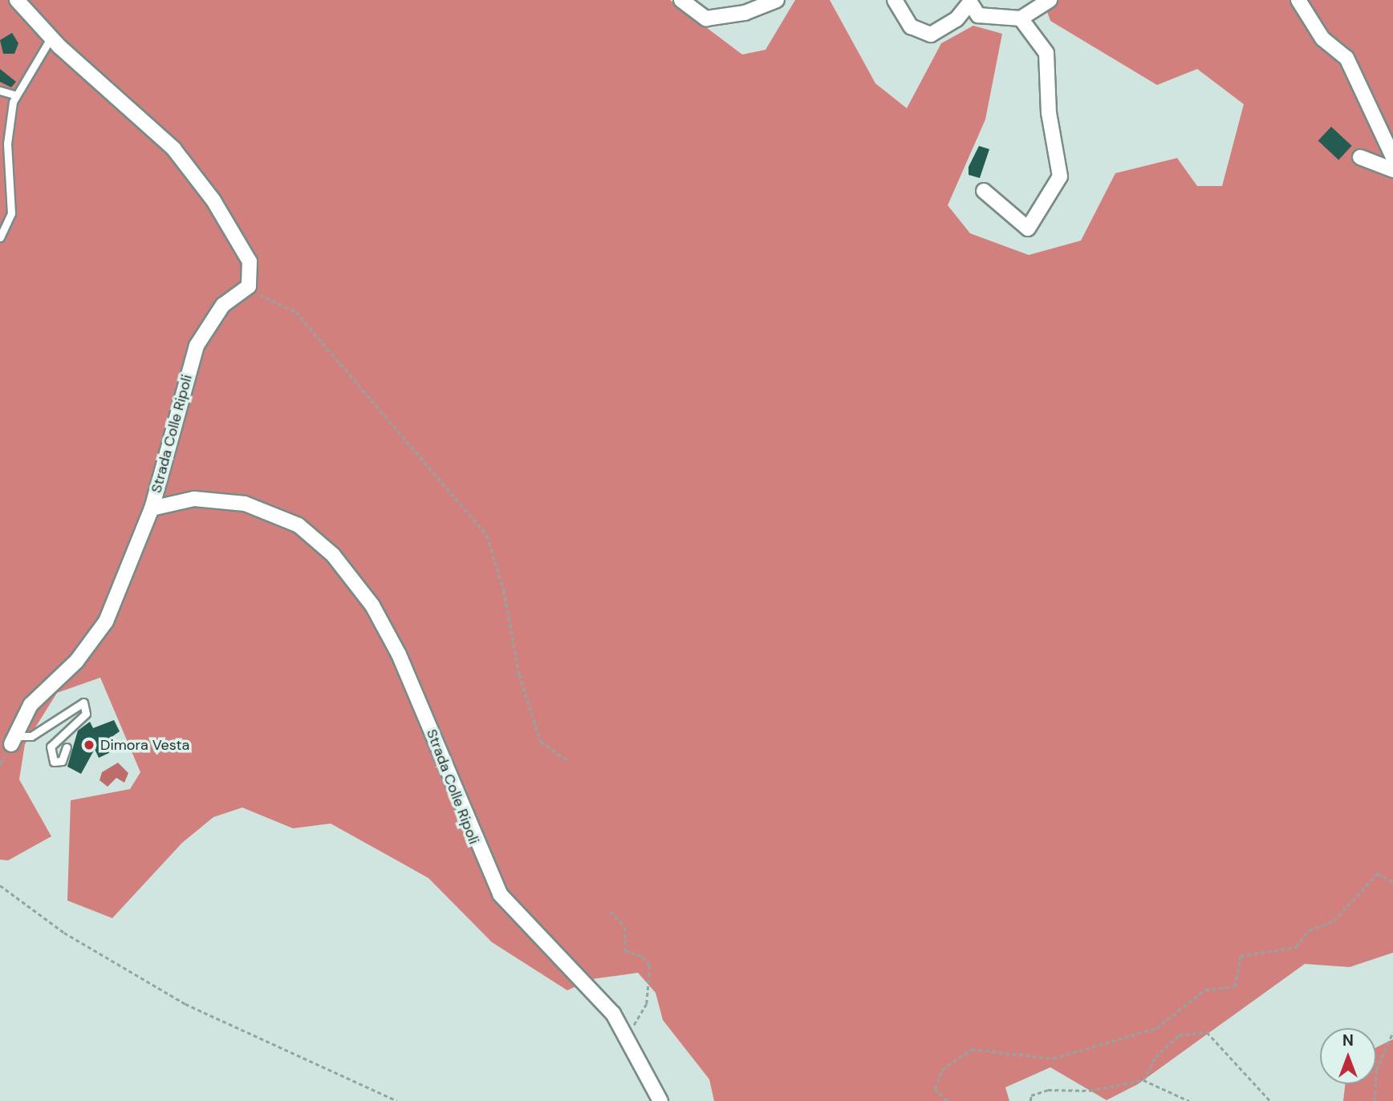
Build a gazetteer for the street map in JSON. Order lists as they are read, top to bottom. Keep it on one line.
{"streets":{"street":["Strada Colle Ripoli"]},"places":["Dimora Vesta"],"north":"top"}
